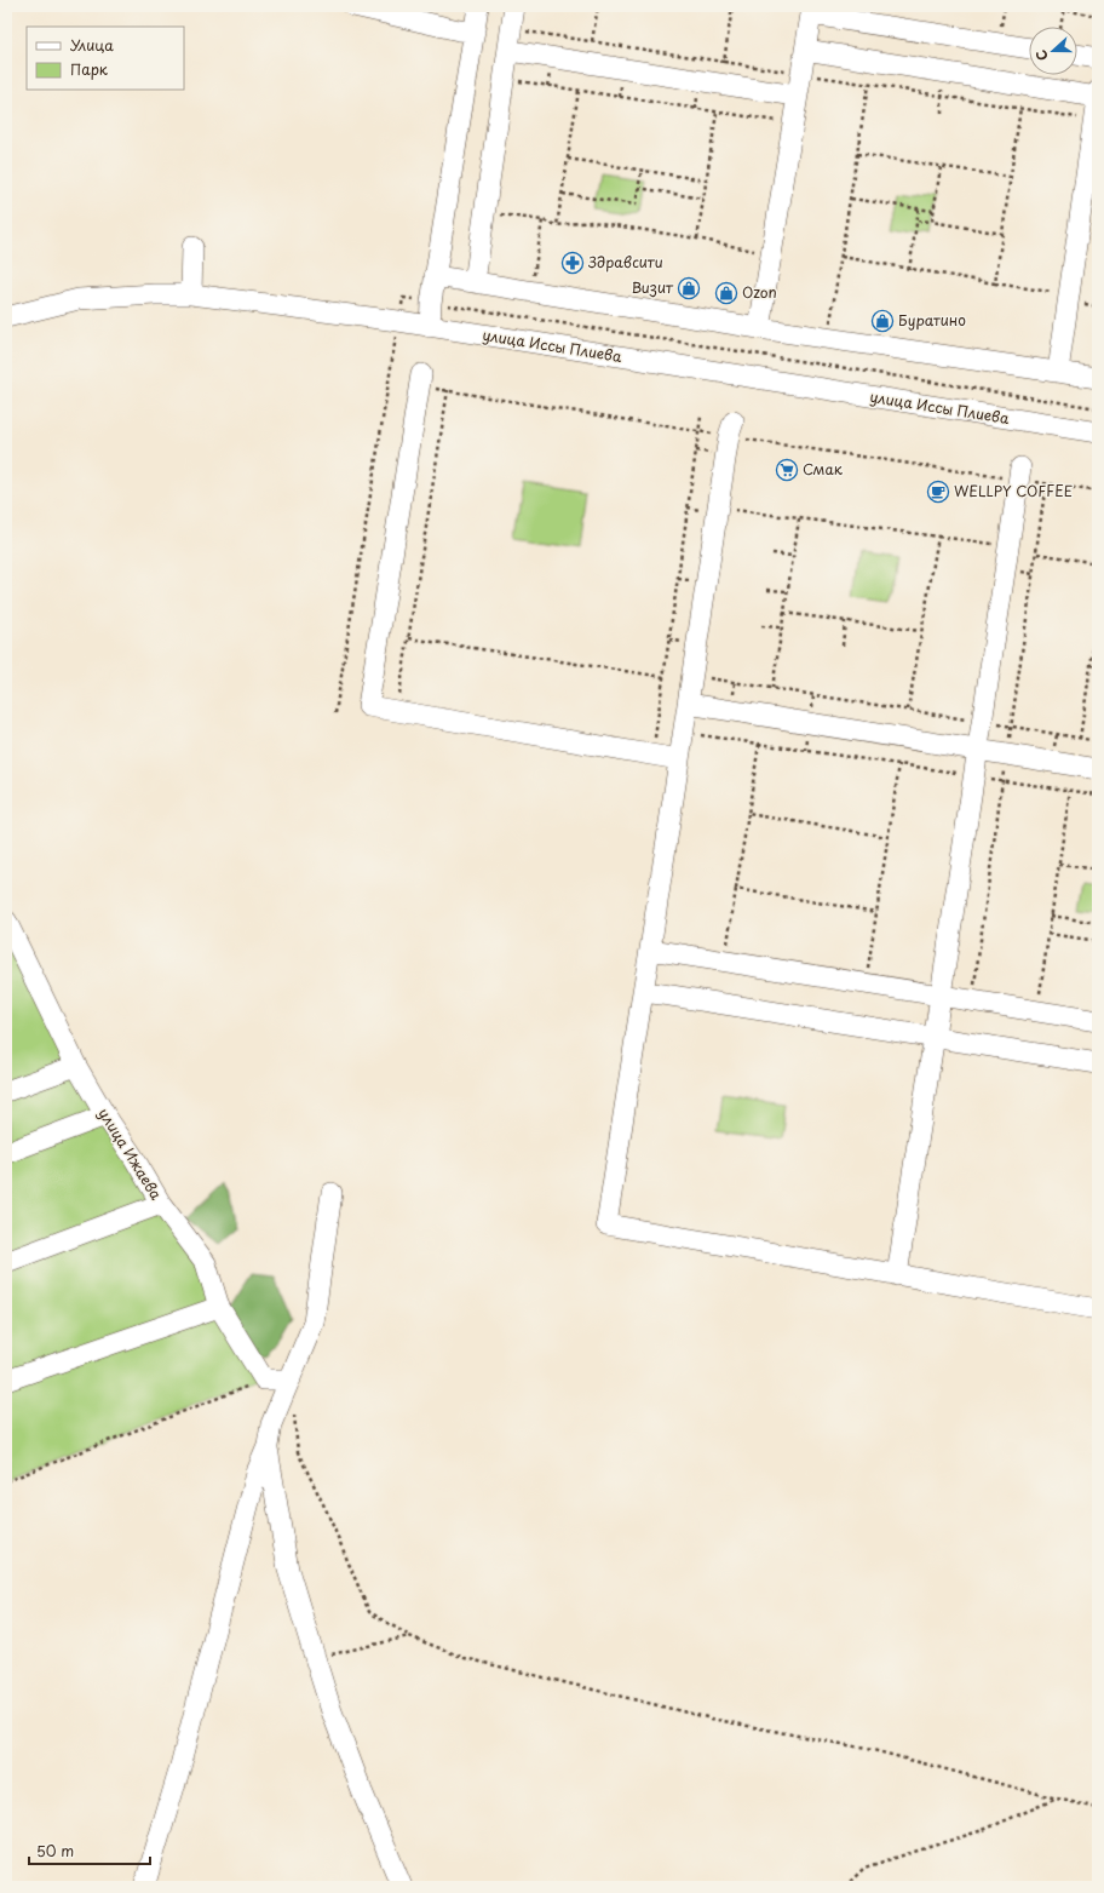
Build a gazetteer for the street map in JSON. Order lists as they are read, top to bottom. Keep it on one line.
{"streets":{"street":["улица Иссы Плиева","улица Ижаева"]},"places":{"pharmacy":["Здравсити"],"shop":["Визит","Ozon","Буратино"],"supermarket":["Смак"],"cafe":["WELLPY COFFEE"]},"legend":["Улица","Парк"],"scale_bar":"50 m","north":"left"}
